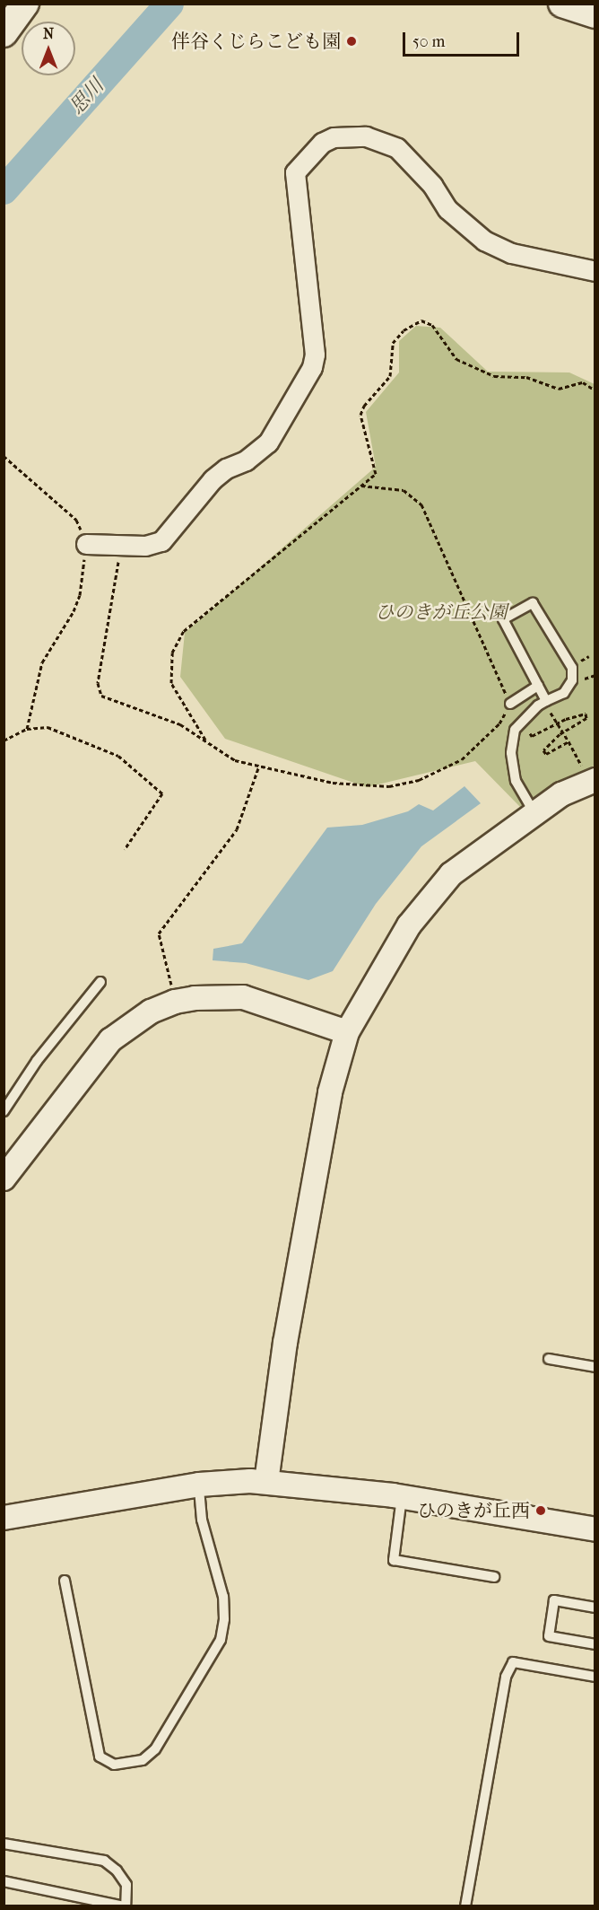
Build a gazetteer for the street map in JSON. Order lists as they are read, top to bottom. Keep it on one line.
{"water":["思川"],"parks":["ひのきが丘公園"],"places":["伴谷くじらこども園","ひのきが丘西"],"scale_bar":"50 m","north":"top"}
